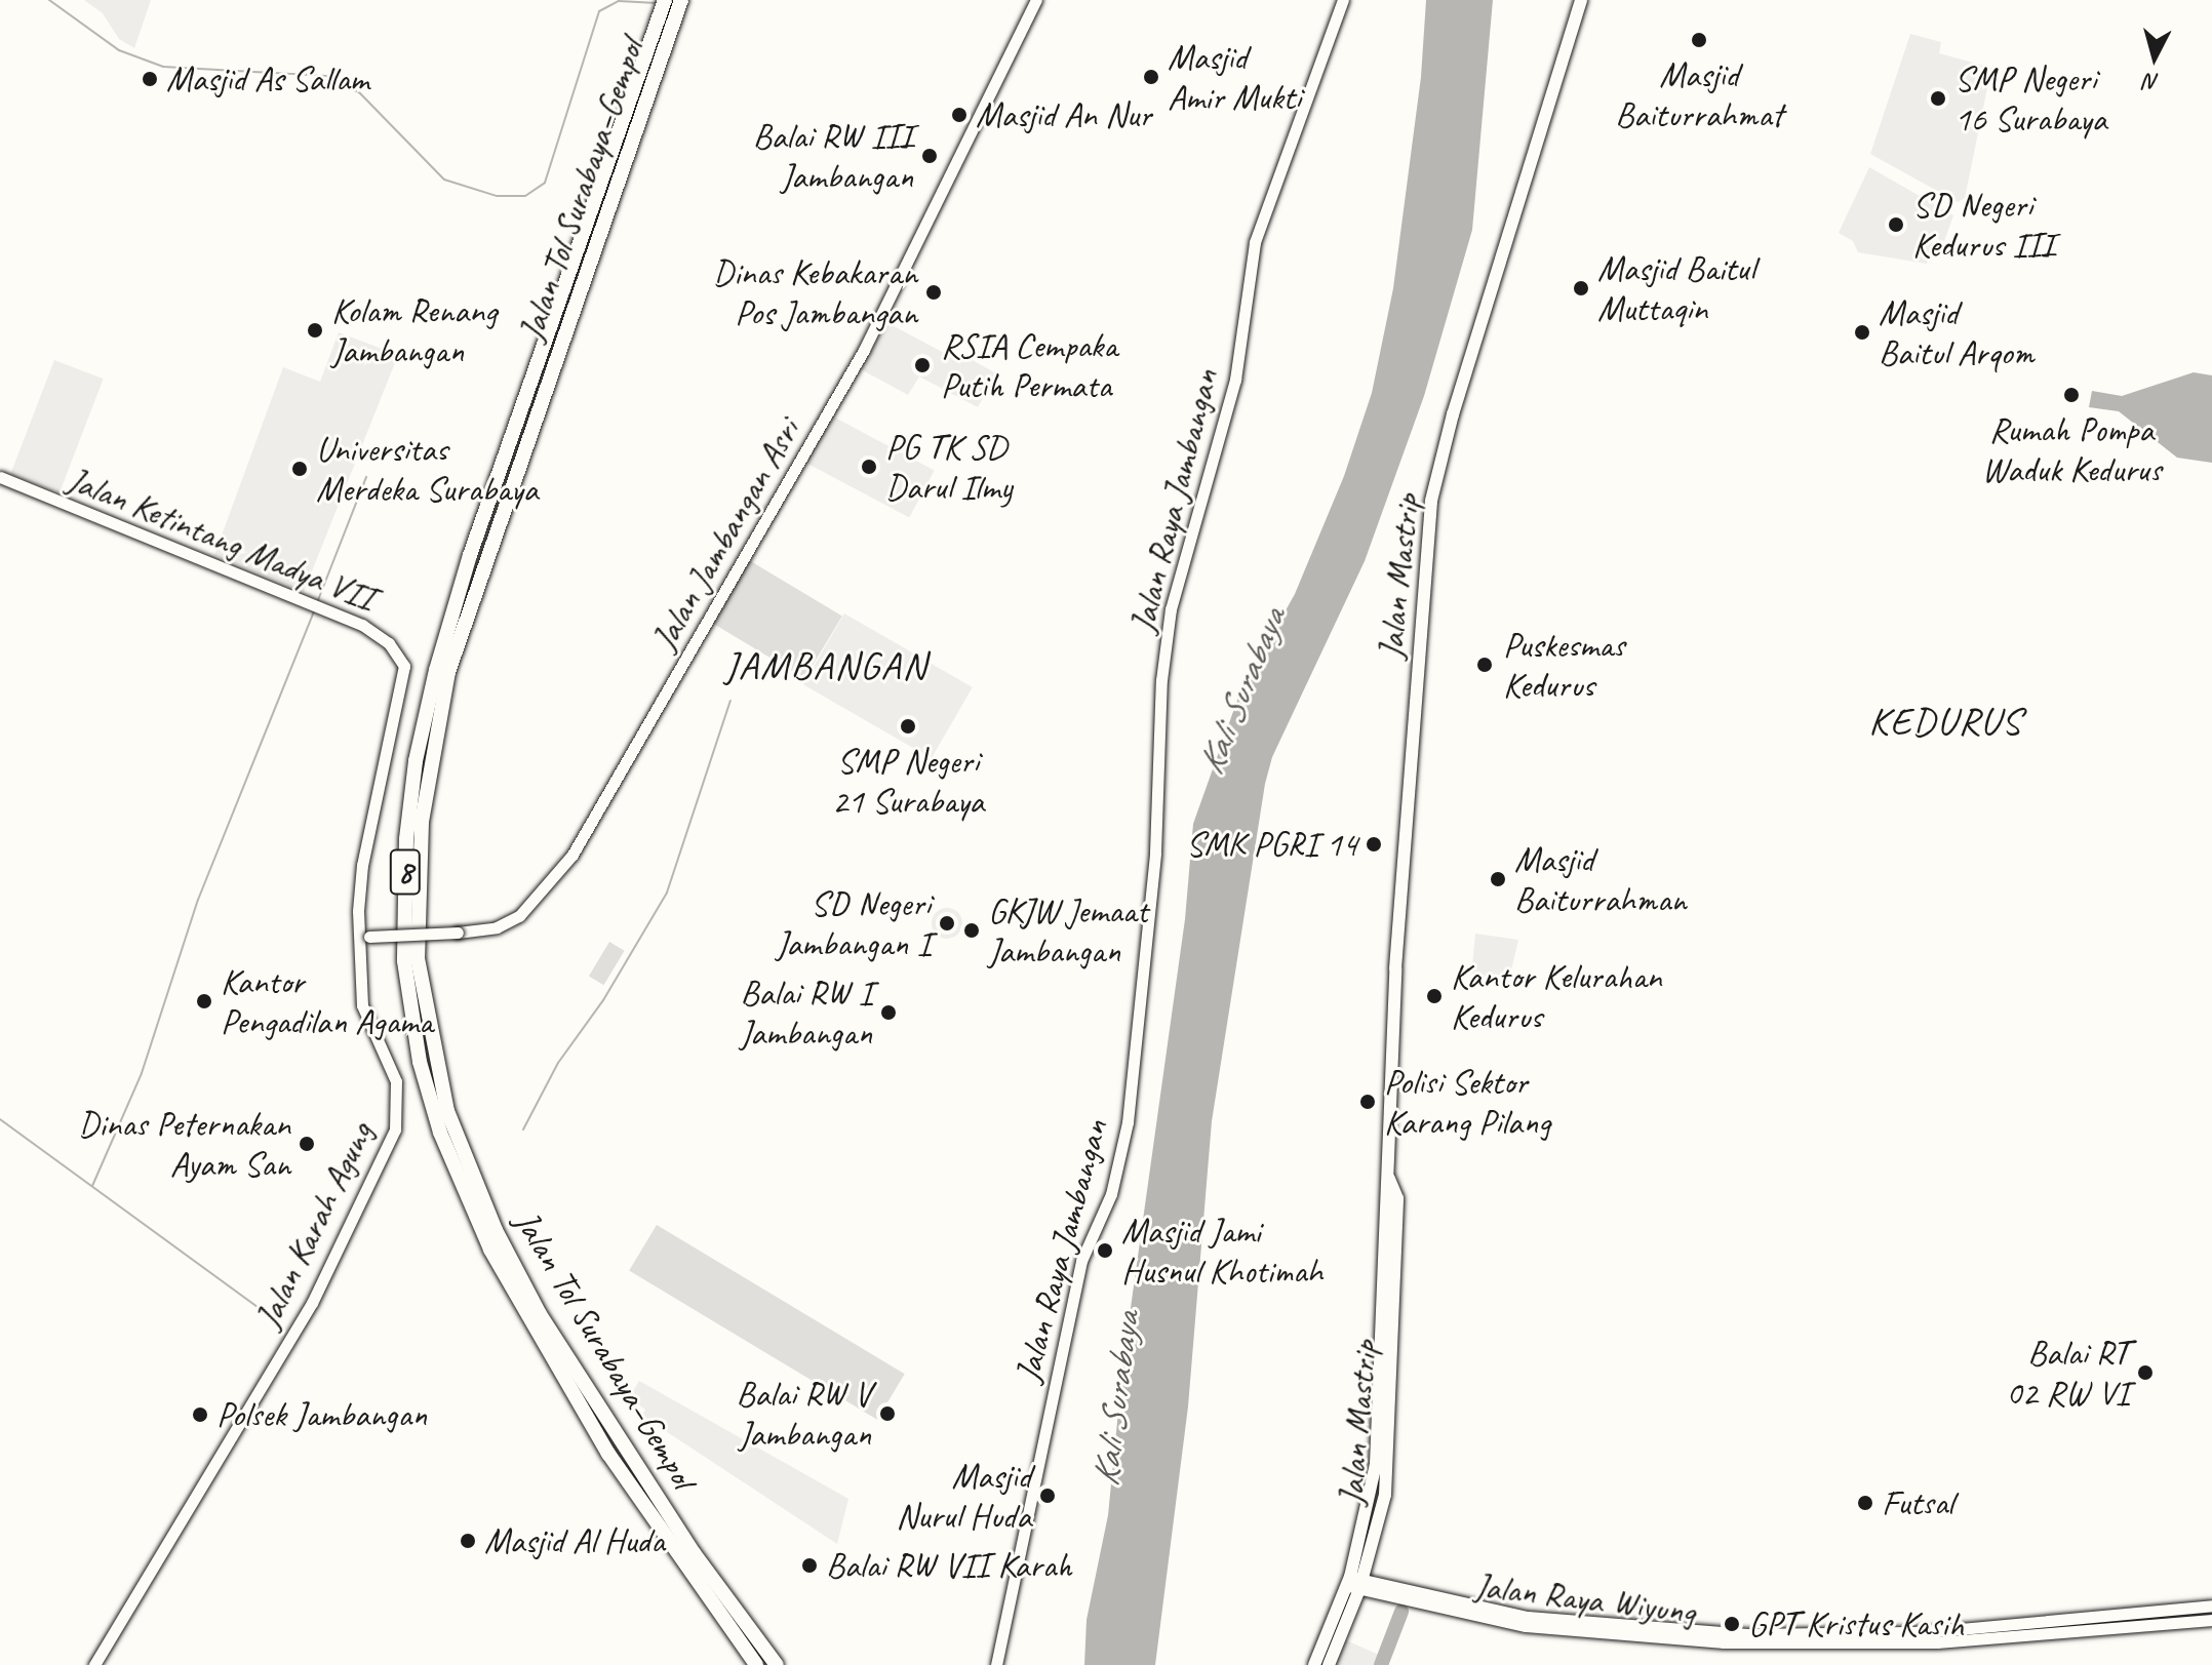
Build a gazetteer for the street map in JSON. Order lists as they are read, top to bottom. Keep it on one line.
{"streets":{"highway":["Jalan Tol Surabaya–Gempol","8"],"main road":["Jalan Raya Jambangan","Jalan Jambangan Asri","Jalan Ketintang Madya VII","Jalan Mastrip","Jalan Karah Agung","Jalan Raya Wiyung"]},"crossings":[["Jalan Jambangan Asri","Jalan Karah Agung"],["Jalan Ketintang Madya VII","Jalan Karah Agung"],["Jalan Mastrip","Jalan Raya Wiyung"]],"districts":["JAMBANGAN","KEDURUS"],"water":["Kali Surabaya"],"places":["Masjid Baiturrahmat","Masjid Amir Mukti","Masjid As Sallam","SMP Negeri 16 Surabaya","Masjid An Nur","Balai RW III Jambangan","SD Negeri Kedurus III","Masjid Baitul Muttaqin","Dinas Kebakaran Pos Jambangan","Kolam Renang Jambangan","Masjid Baitul Arqom","RSIA Cempaka Putih Permata","Rumah Pompa Waduk Kedurus","PG TK SD Darul Ilmy","Universitas Merdeka Surabaya","Puskesmas Kedurus","SMP Negeri 21 Surabaya","SMK PGRI 14","Masjid Baiturrahman","SD Negeri Jambangan I","GKJW Jemaat Jambangan","Kantor Kelurahan Kedurus","Kantor Pengadilan Agama","Balai RW I Jambangan","Polisi Sektor Karang Pilang","Dinas Peternakan Ayam San","Masjid Jami Husnul Khotimah","Balai RT 02 RW VI","Balai RW V Jambangan","Polsek Jambangan","Masjid Nurul Huda","Futsal","Masjid Al Huda","Balai RW VII Karah","GPT Kristus Kasih"],"north":"bottom"}
